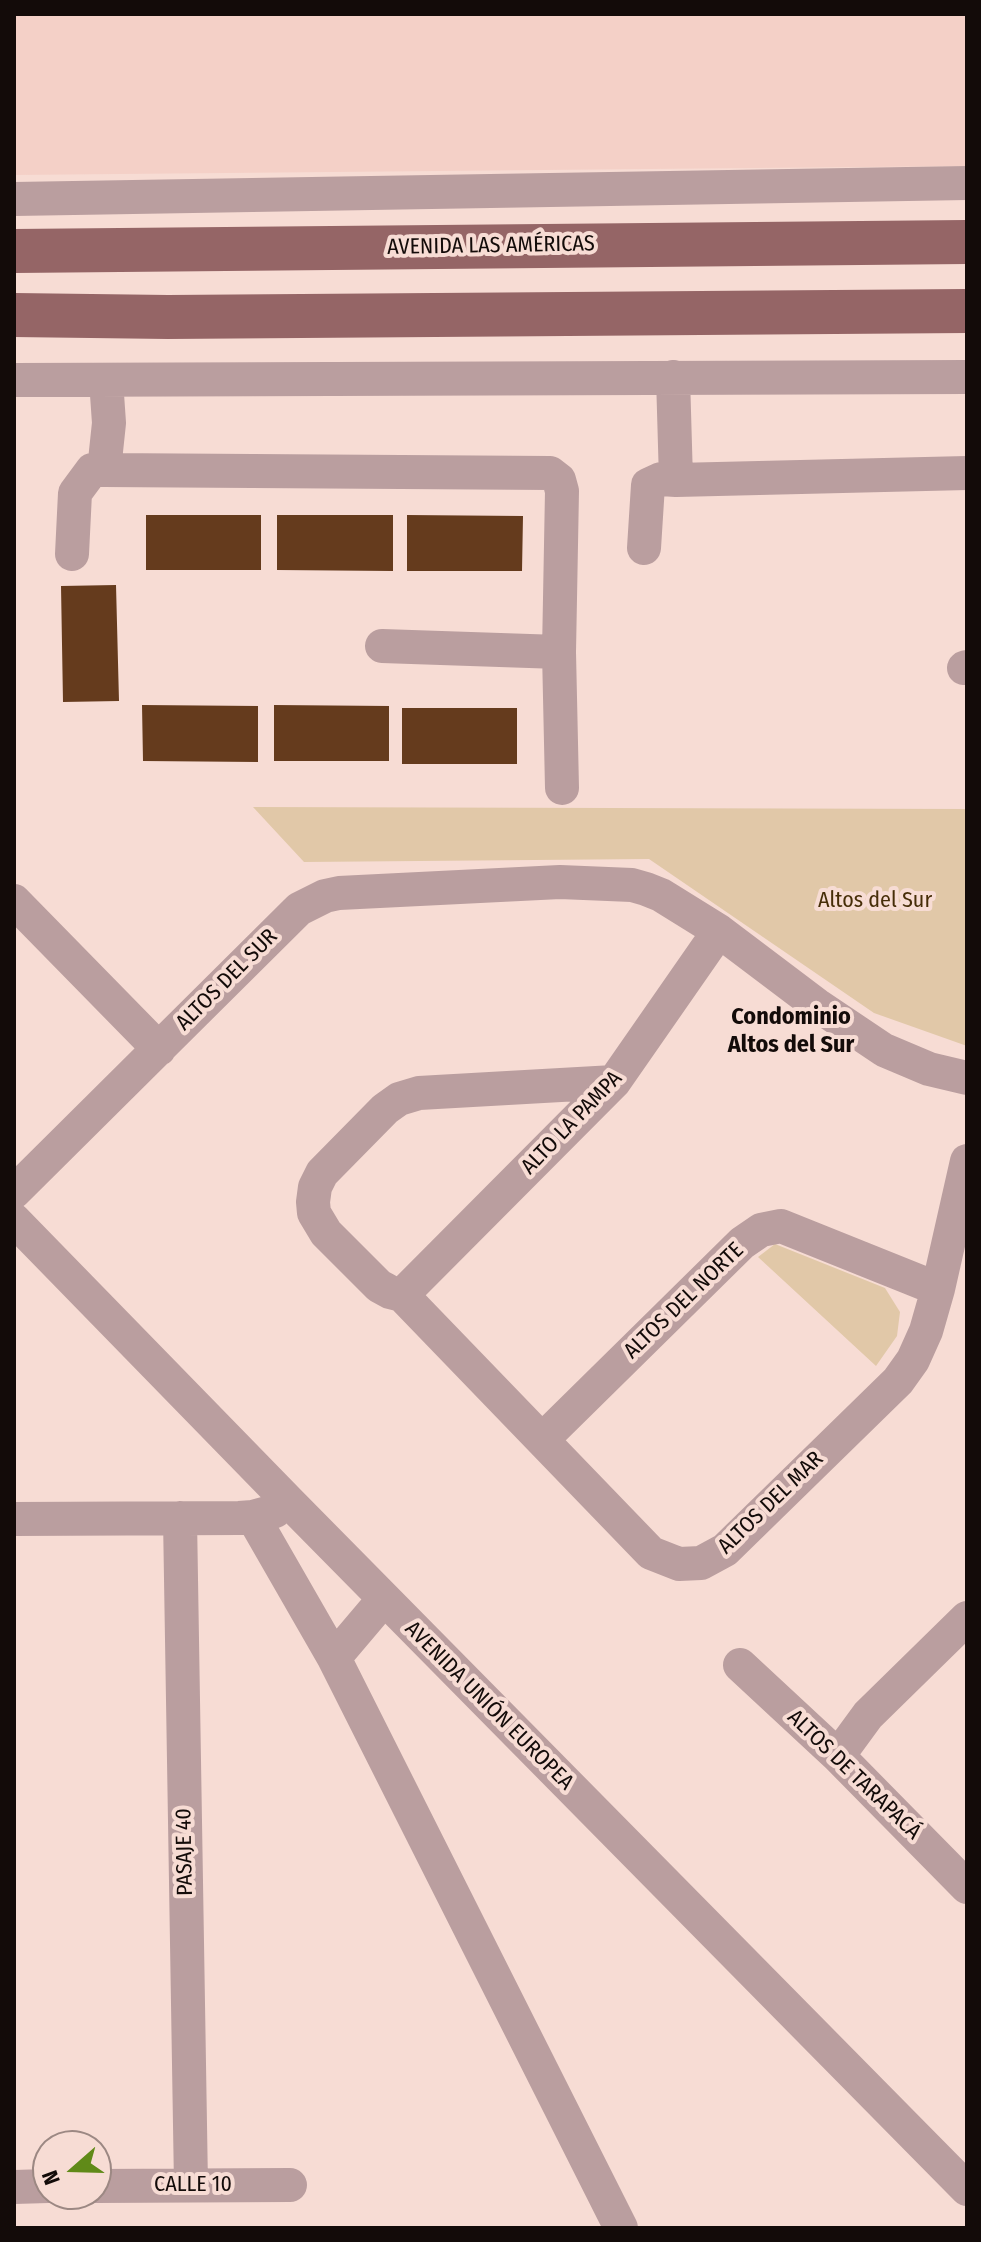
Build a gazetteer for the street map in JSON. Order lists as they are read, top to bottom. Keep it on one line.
{"streets":{"main road":["AVENIDA LAS AMÉRICAS"],"street":["ALTOS DEL SUR","ALTO LA PAMPA","ALTOS DEL NORTE","ALTOS DEL MAR","AVENIDA UNIÓN EUROPEA","ALTOS DE TARAPACÁ","PASAJE 40","CALLE 10"]},"crossings":[["ALTOS DEL SUR","ALTO LA PAMPA"],["ALTO LA PAMPA","ALTOS DEL MAR"],["ALTOS DEL NORTE","ALTOS DEL MAR"],["PASAJE 40","CALLE 10"]],"districts":["Condominio Altos del Sur"],"parks":["Altos del Sur"],"north":"left"}
